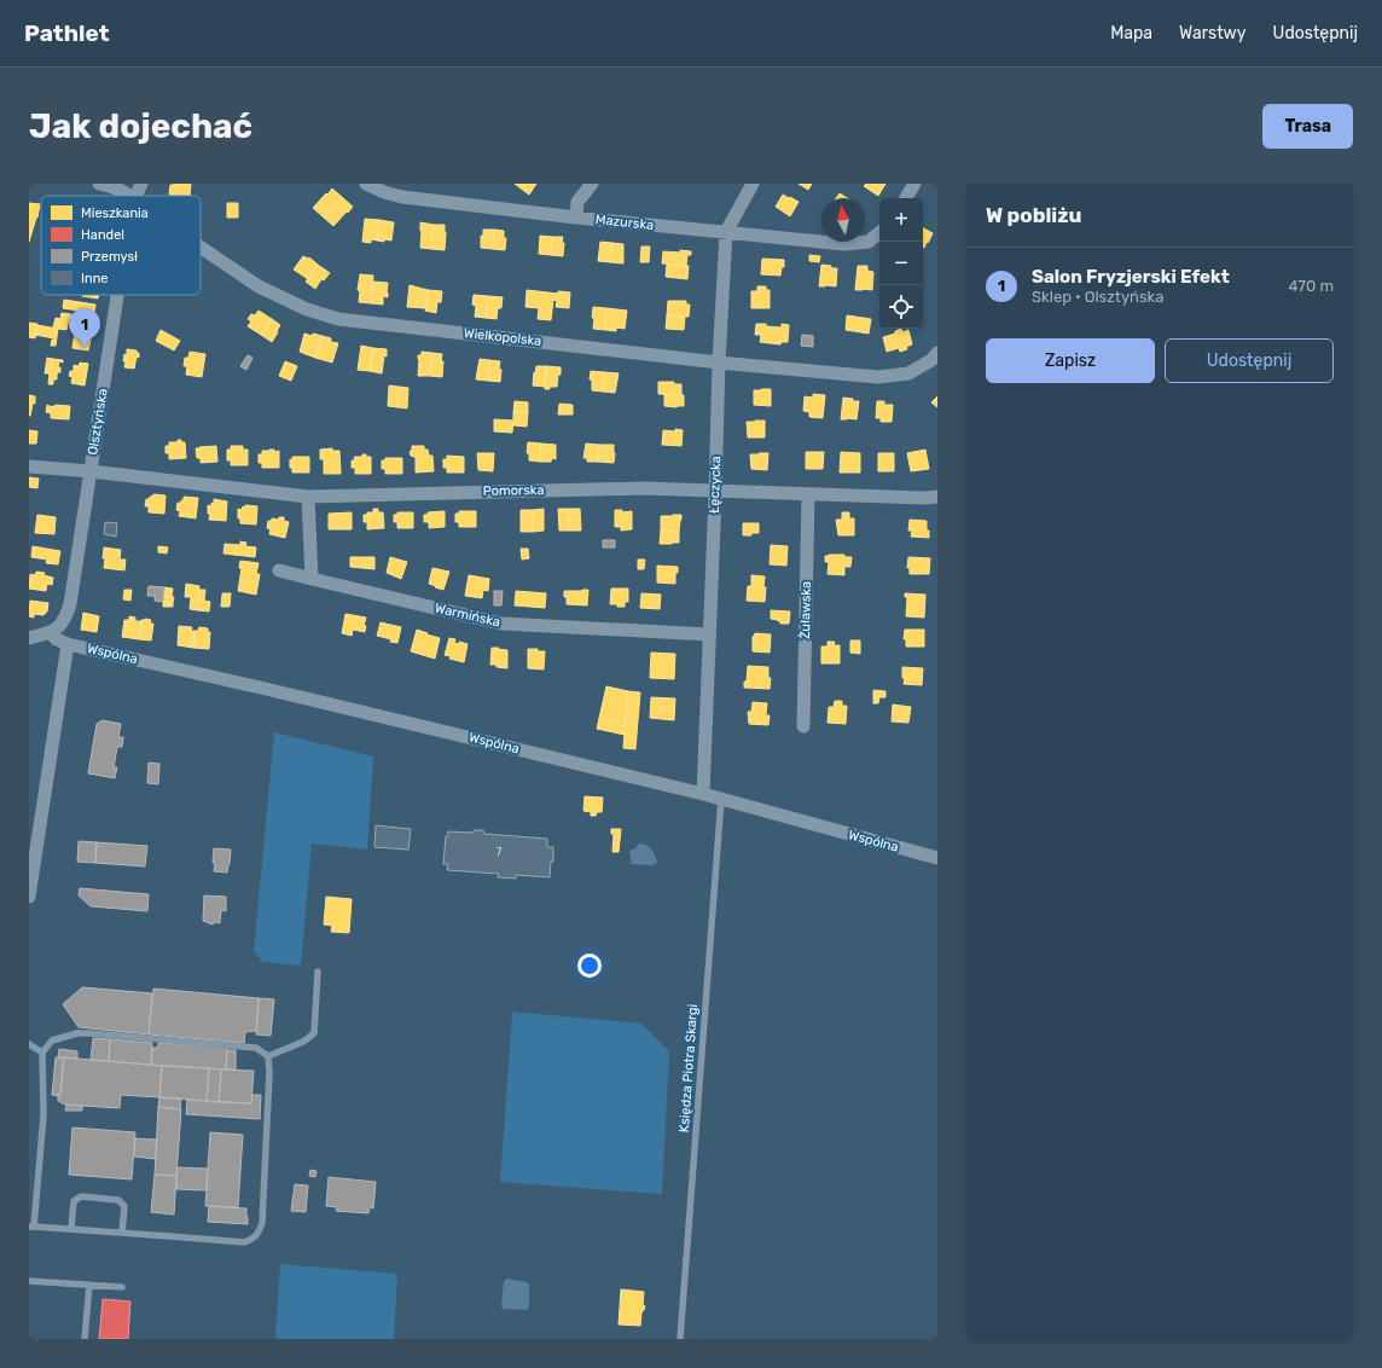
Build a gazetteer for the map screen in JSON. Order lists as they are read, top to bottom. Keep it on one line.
{"streets":{"street":["Mazurska","Wielkopolska","Olsztyńska","Łęczycka","Pomorska","Żuławska","Warmińska","Wspólna"],"lane":["Księdza Piotra Skargi"]},"crossings":[["Mazurska","Łęczycka"],["Wielkopolska","Łęczycka"],["Olsztyńska","Pomorska"],["Olsztyńska","Wspólna"],["Łęczycka","Pomorska"],["Łęczycka","Warmińska"],["Łęczycka","Wspólna"],["Pomorska","Żuławska"],["Wspólna","Księdza Piotra Skargi"]],"house_numbers":["7"],"legend":["Mieszkania","Handel","Przemysł","Inne"],"north":"top","page":{"header":"Pathlet","nav":["Mapa","Warstwy","Udostępnij"],"buttons":["Trasa",["Zapisz","Udostępnij"]],"title":"Jak dojechać","heading":"W pobliżu","map_buttons":["+","−"],"list":[{"mark":"1","name":"Salon Fryzjerski Efekt","note":"Sklep · Olsztyńska","value":"470 m"}],"pins":"1"}}
